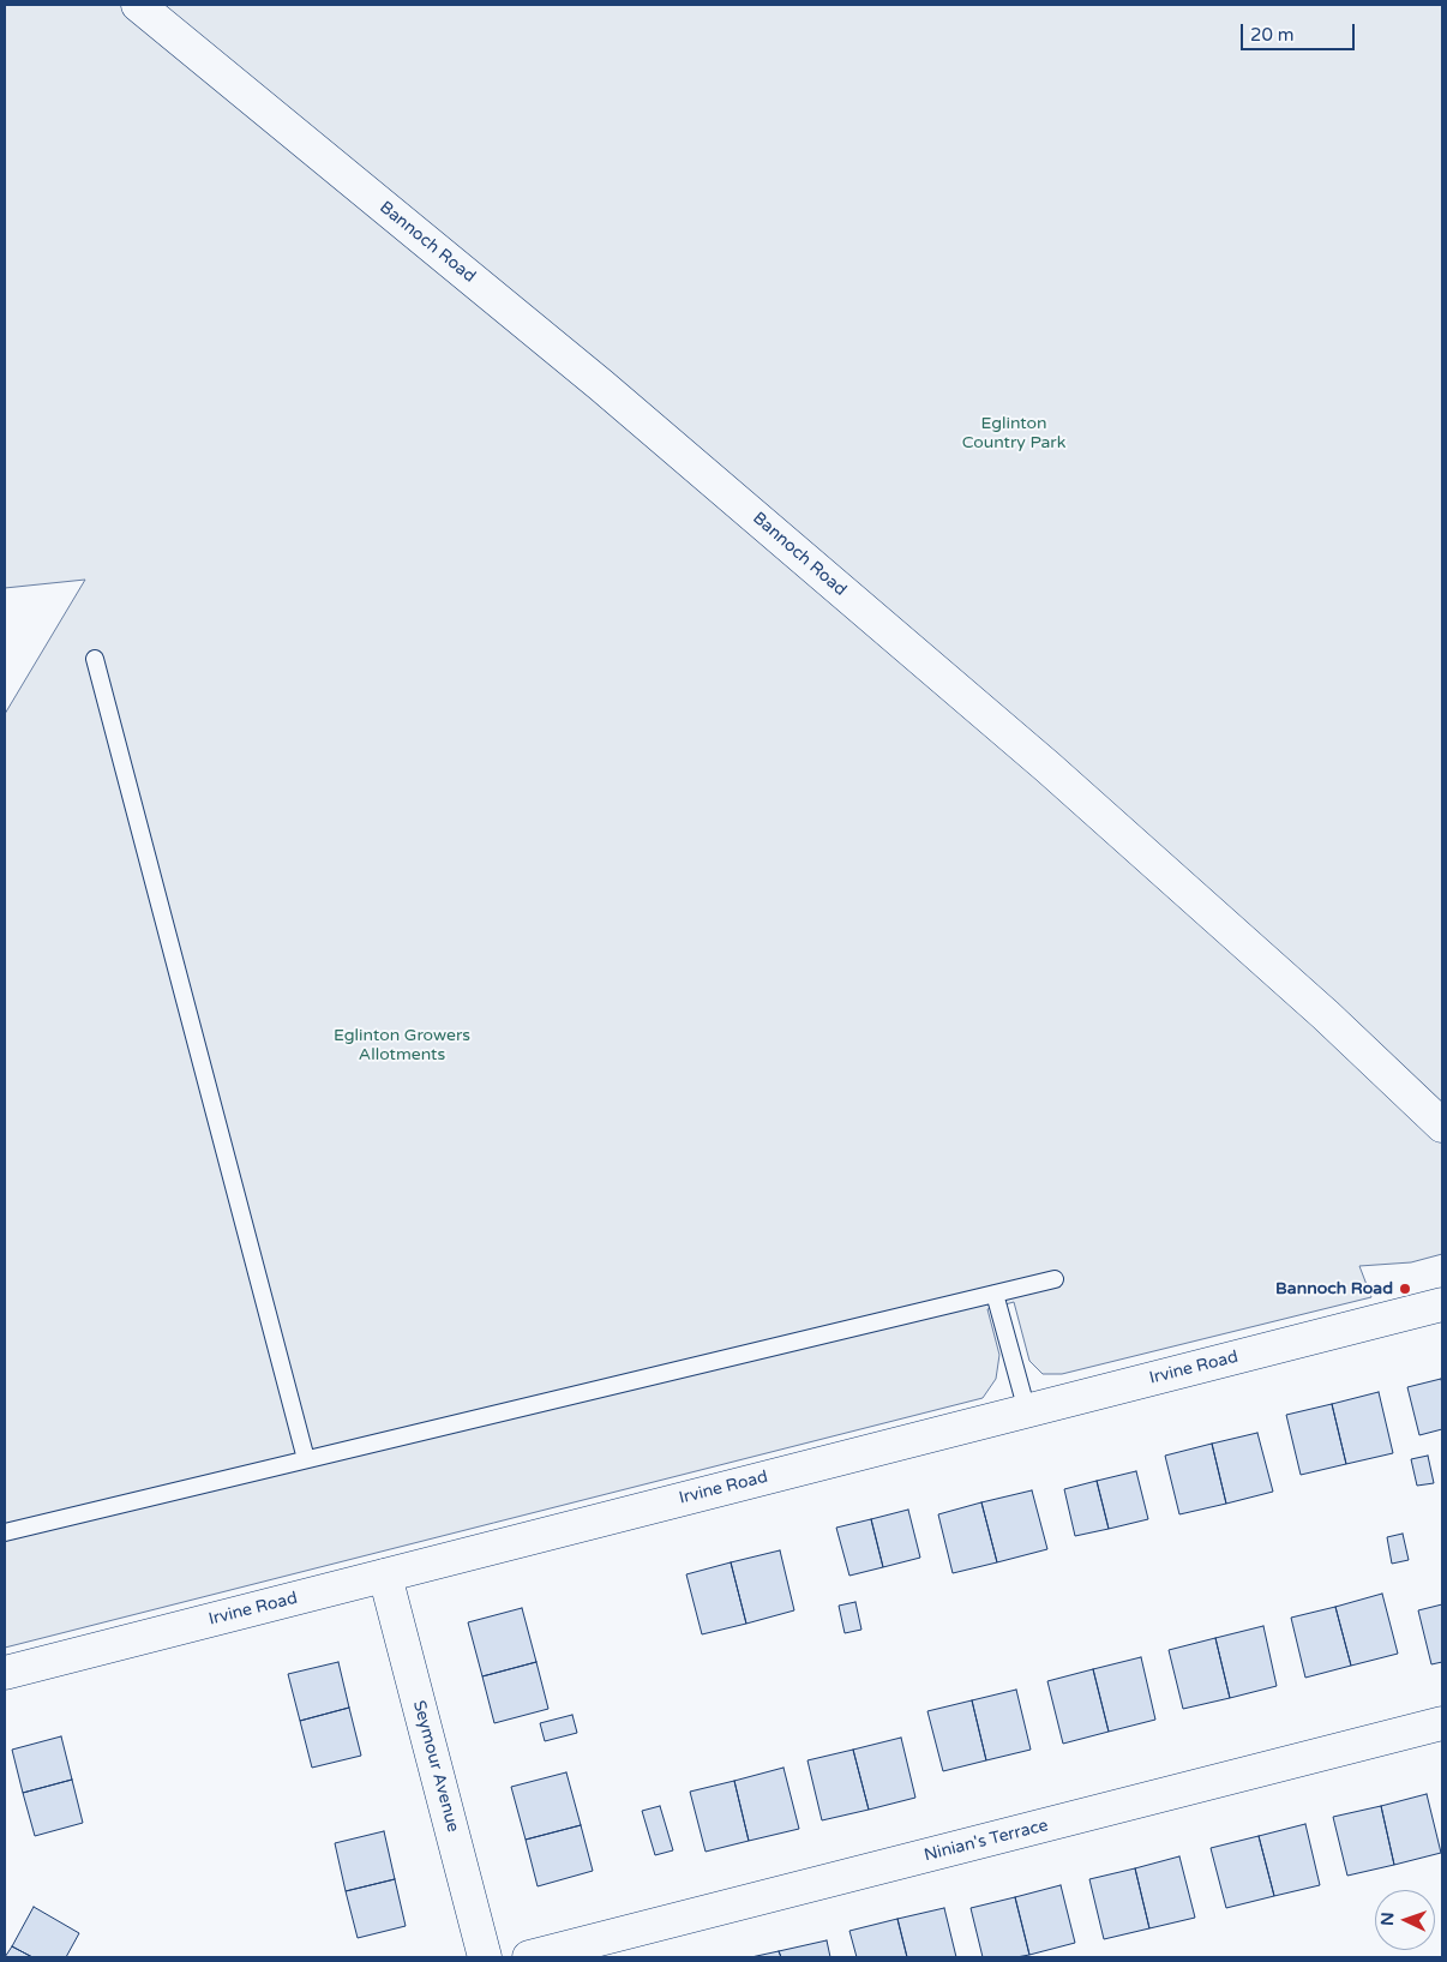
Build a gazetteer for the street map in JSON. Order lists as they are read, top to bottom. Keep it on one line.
{"streets":{"street":["Bannoch Road","Irvine Road","Seymour Avenue","Ninian's Terrace"]},"crossings":[["Irvine Road","Seymour Avenue"]],"parks":["Eglinton Country Park","Eglinton Growers Allotments"],"places":["Bannoch Road"],"scale_bar":"20 m","north":"left"}
